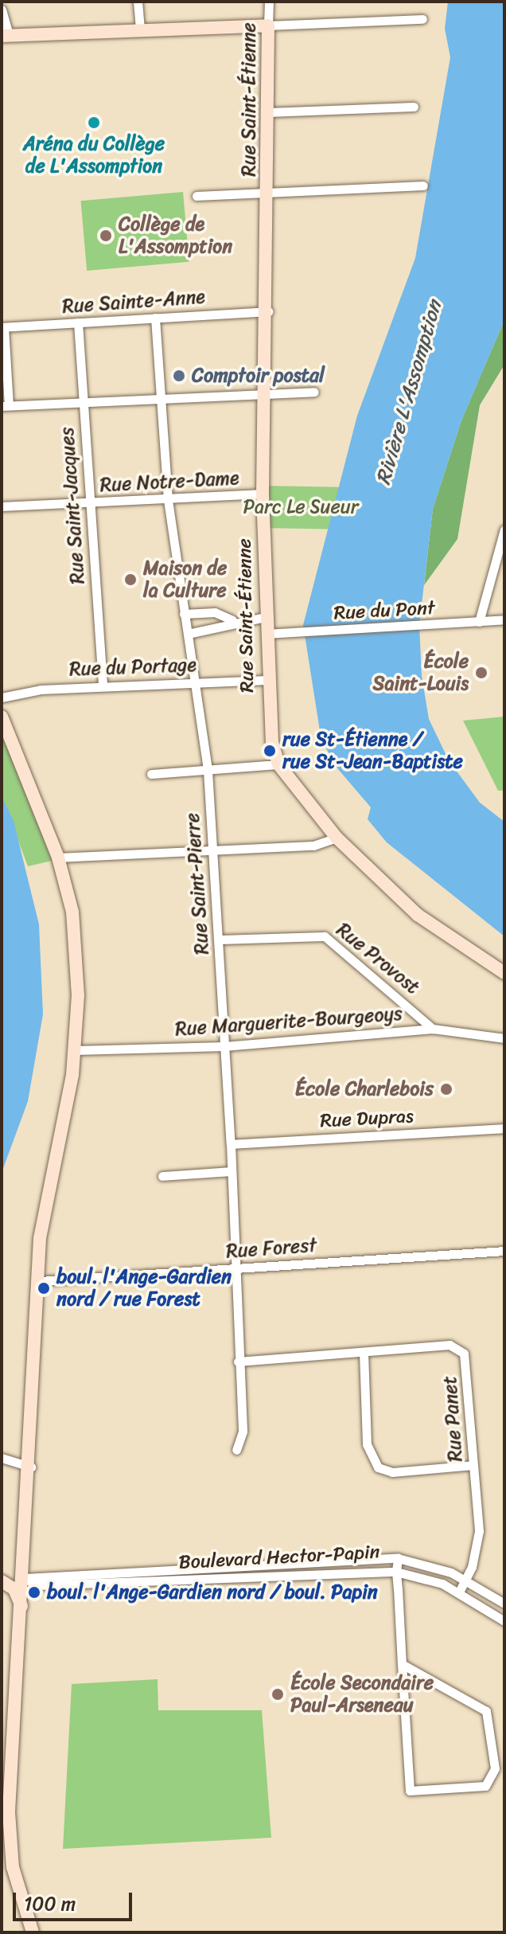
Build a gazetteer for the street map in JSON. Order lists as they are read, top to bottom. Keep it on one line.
{"streets":{"main road":["Rue Saint-Étienne","Boulevard Hector-Papin"],"street":["Rue Sainte-Anne","Rue Notre-Dame","Rue Saint-Jacques","Rue du Pont","Rue du Portage","Rue Saint-Pierre","Rue Provost","Rue Marguerite-Bourgeoys","Rue Dupras","Rue Forest","Rue Panet"]},"crossings":[["Rue Saint-Étienne","Rue Sainte-Anne"],["Rue Saint-Étienne","Rue Notre-Dame"],["Rue Saint-Étienne","Rue du Pont"],["Rue Saint-Étienne","Rue du Portage"],["Rue Sainte-Anne","Rue Saint-Jacques"],["Rue Sainte-Anne","Rue Saint-Pierre"],["Rue Notre-Dame","Rue Saint-Jacques"],["Rue Notre-Dame","Rue Saint-Pierre"],["Rue Saint-Jacques","Rue du Portage"],["Rue du Portage","Rue Saint-Pierre"],["Rue Saint-Pierre","Rue Provost"],["Rue Saint-Pierre","Rue Marguerite-Bourgeoys"],["Rue Saint-Pierre","Rue Dupras"],["Rue Saint-Pierre","Rue Forest"],["Rue Saint-Pierre","Rue Panet"],["Rue Provost","Rue Marguerite-Bourgeoys"],["Rue Panet","Boulevard Hector-Papin"]],"water":["Rivière L'Assomption"],"parks":["Parc Le Sueur"],"places":["Aréna du Collège de L'Assomption","Collège de L'Assomption","Comptoir postal","Maison de la Culture","École Saint-Louis","rue St-Étienne / rue St-Jean-Baptiste","École Charlebois","boul. l'Ange-Gardien nord / rue Forest","boul. l'Ange-Gardien nord / boul. Papin","École Secondaire Paul-Arseneau"],"scale_bar":"100 m"}
